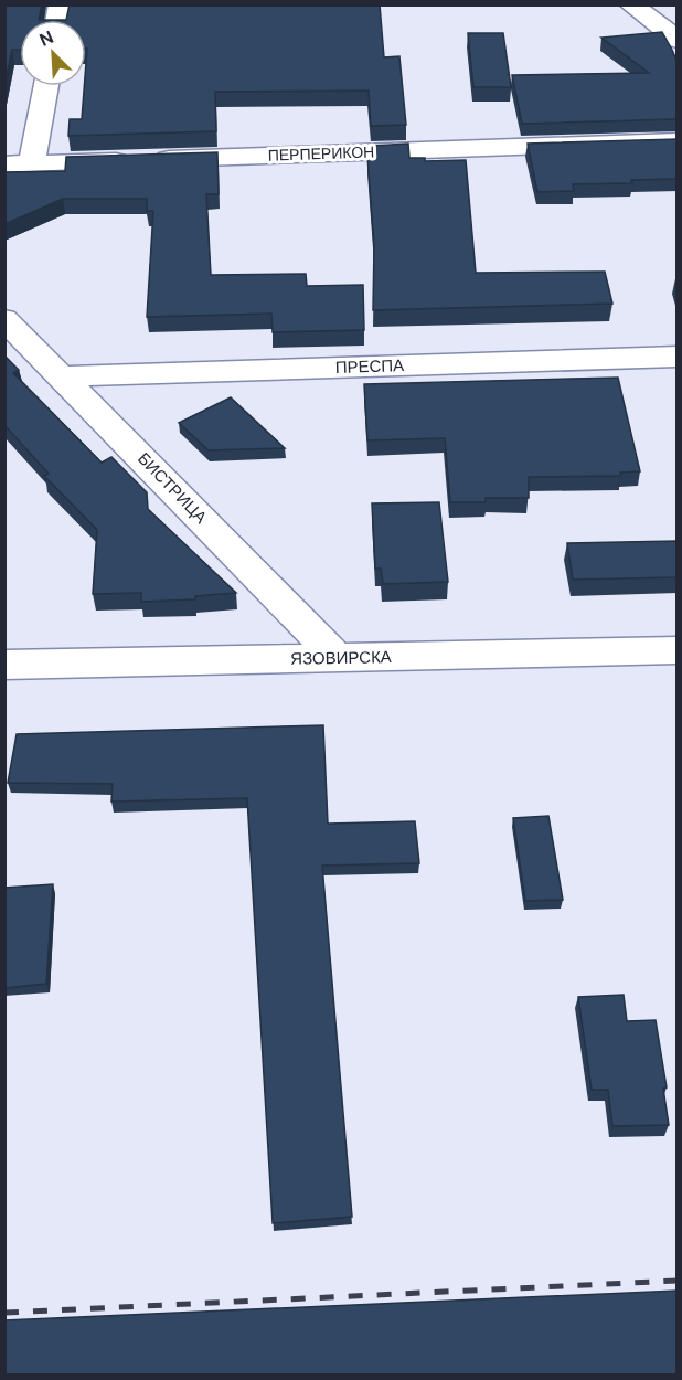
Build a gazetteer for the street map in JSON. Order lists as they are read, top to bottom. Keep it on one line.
{"streets":{"street":["ПЕРПЕРИКОН","ПРЕСПА","БИСТРИЦА","ЯЗОВИРСКА"]},"crossings":[["ПРЕСПА","БИСТРИЦА"],["БИСТРИЦА","ЯЗОВИРСКА"]],"north":"top left"}
